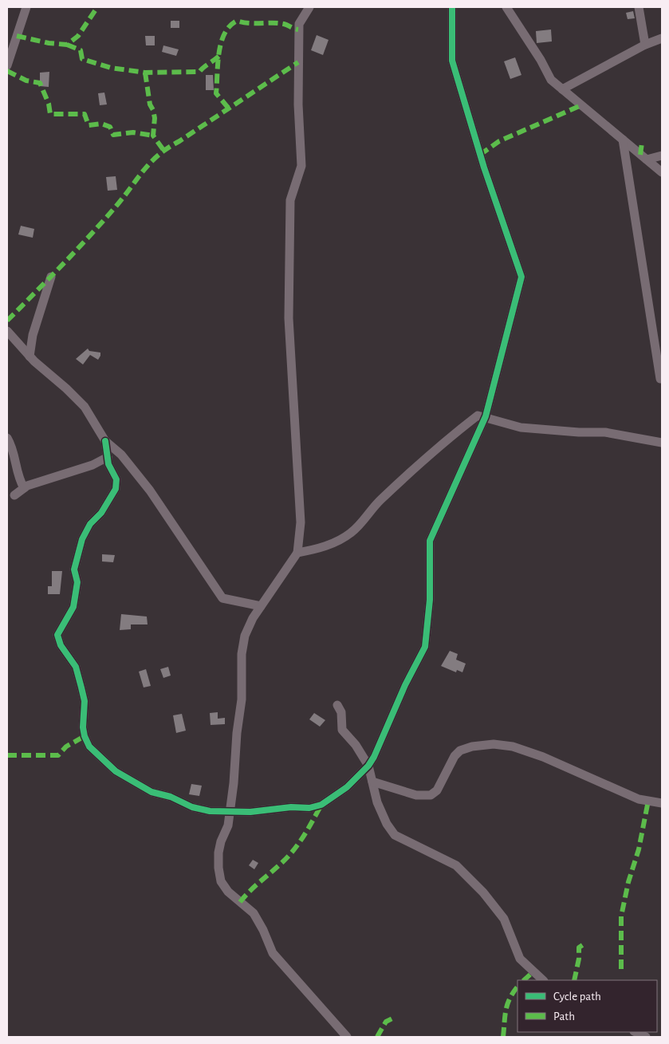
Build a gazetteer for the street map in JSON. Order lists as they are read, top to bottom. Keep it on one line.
{"legend":["Cycle path","Path"]}
